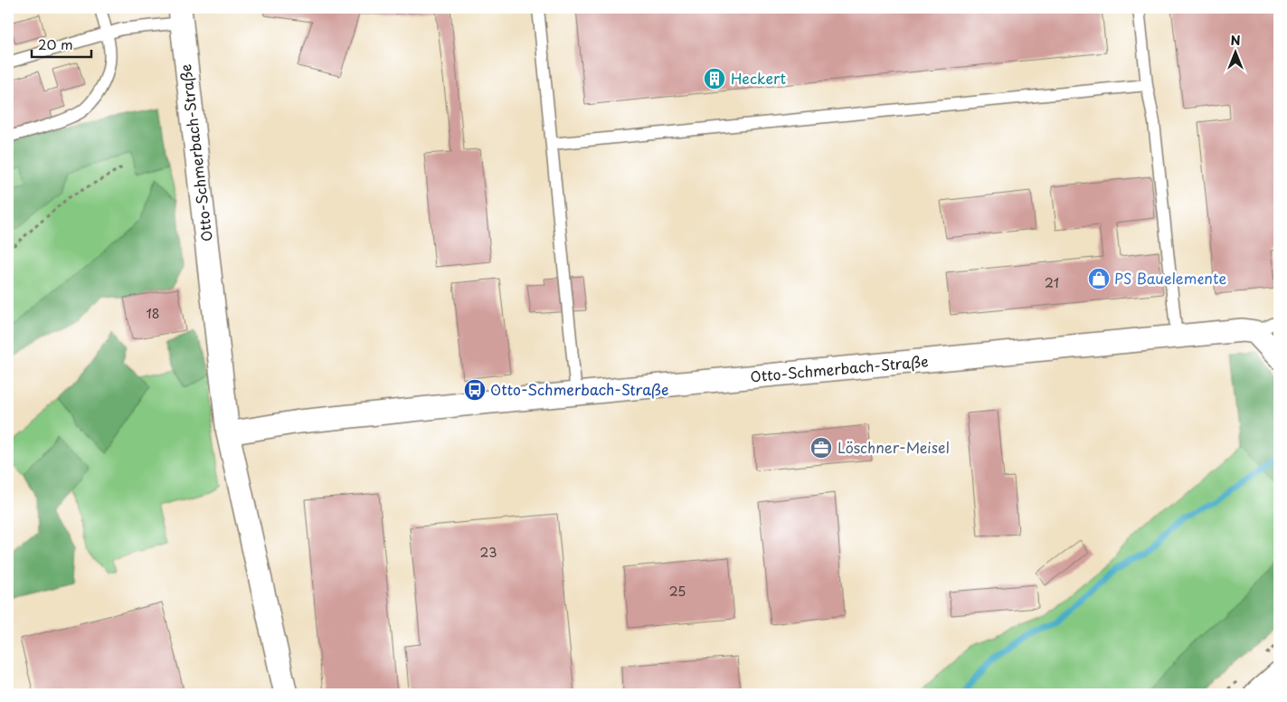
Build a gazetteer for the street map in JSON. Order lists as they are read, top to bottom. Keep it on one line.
{"streets":{"street":["Otto-Schmerbach-Straße"]},"places":{"building":["Heckert"],"shop":["PS Bauelemente"],"bus stop":["Otto-Schmerbach-Straße"],"office":["Löschner-Meisel"]},"house_numbers":["21","18","23","25"],"scale_bar":"20 m","north":"top"}
